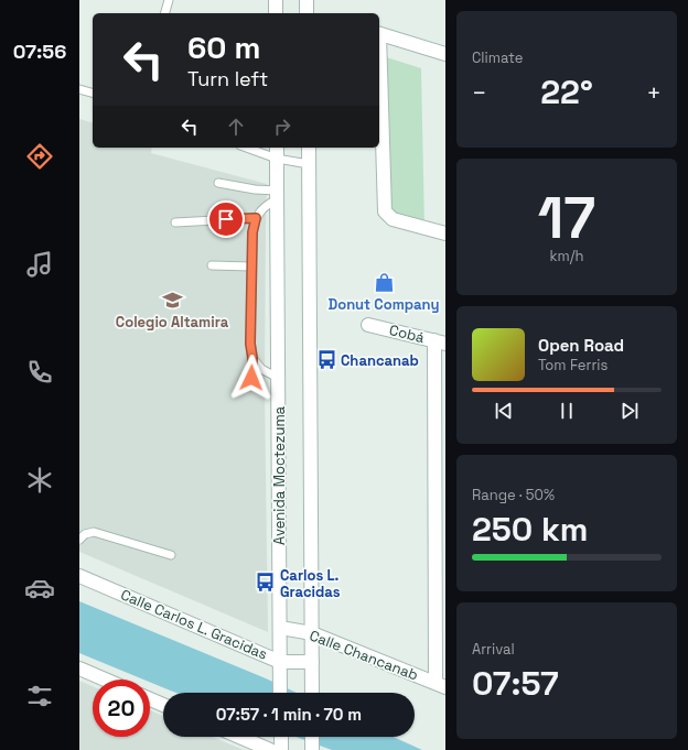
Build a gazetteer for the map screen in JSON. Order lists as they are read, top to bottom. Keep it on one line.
{"streets":{"street":["Cobá","Avenida Moctezuma","Calle Carlos L. Gracidas","Calle Chancanab"]},"crossings":[["Avenida Moctezuma","Calle Carlos L. Gracidas"],["Avenida Moctezuma","Calle Chancanab"]],"places":{"shop":["Donut Company"],"school or university":["Colegio Altamira"],"bus stop":["Chancanab","Carlos L. Gracidas"]},"page":{"tabs":"07:56","tile":["Climate",["17","km/h"],["Range · 50%","250 km"],["Arrival","07:57"]],"turn":["60 m","Turn left"],"heat":["−","22°","+"],"song":["Open Road","Tom Ferris"],"limit":"20","trip":"07:57 · 1 min · 70 m"}}
